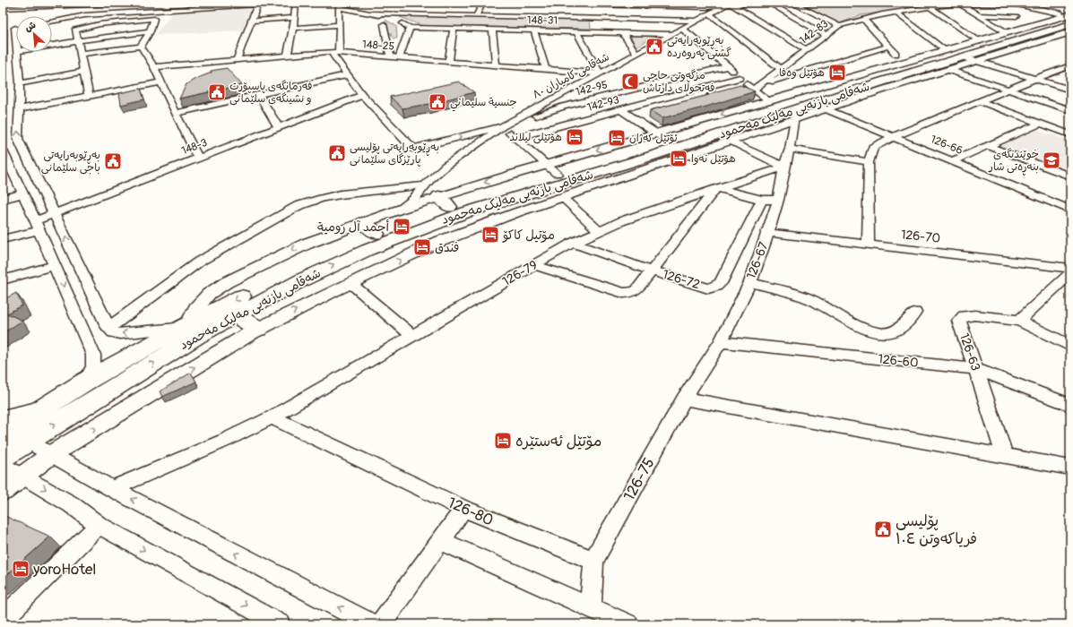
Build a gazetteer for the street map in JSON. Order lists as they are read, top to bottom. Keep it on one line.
{"streets":{"highway":["شەقامی بازنەیی مەلیک مەحمود"],"street":["148-31","142-83","148-25","شەقامی کامیاران ٨٠","142-95","142-93","126-66","148-3","126-70","126-67","126-79","126-72","126-63","126-60","126-75","126-80"]},"crossings":[["148-31","شەقامی کامیاران ٨٠"],["148-25","شەقامی کامیاران ٨٠"],["شەقامی کامیاران ٨٠","142-95"],["شەقامی بازنەیی مەلیک مەحمود","126-66"],["شەقامی بازنەیی مەلیک مەحمود","126-67"],["126-70","126-67"],["126-67","126-79"],["126-67","126-60"],["126-67","126-75"],["126-79","126-72"],["126-79","126-80"],["126-63","126-60"],["126-75","126-80"]],"places":{"public building":["بەڕێوبەرایەتی گشتی پەروەردە","فەرمانگەی پاسپۆرت و نشینگەی سلێمانی","جنسية سليماني","بەڕێوبەرایەتی پۆلیسی پارێزگای سلێمانی","بەڕێوبەرایەتی باجی سلێمانی","پۆلیسی فریاکەوتن ١٠٤"],"hotel":["هۆتێل وەفا","هۆتێلی لیلاند","ئۆتێل کەژان","هۆتێل نەوا","أحمد آل رومية","مۆتیل کاکۆ","فندق","مۆتێل ئەستێرە","yoroHotel"],"mosque":["مزگەوتی حاجی فەتحوڵای دارتاش"],"school or university":["خوێندنگەی بنەڕەتی شار"]},"north":"top left"}
